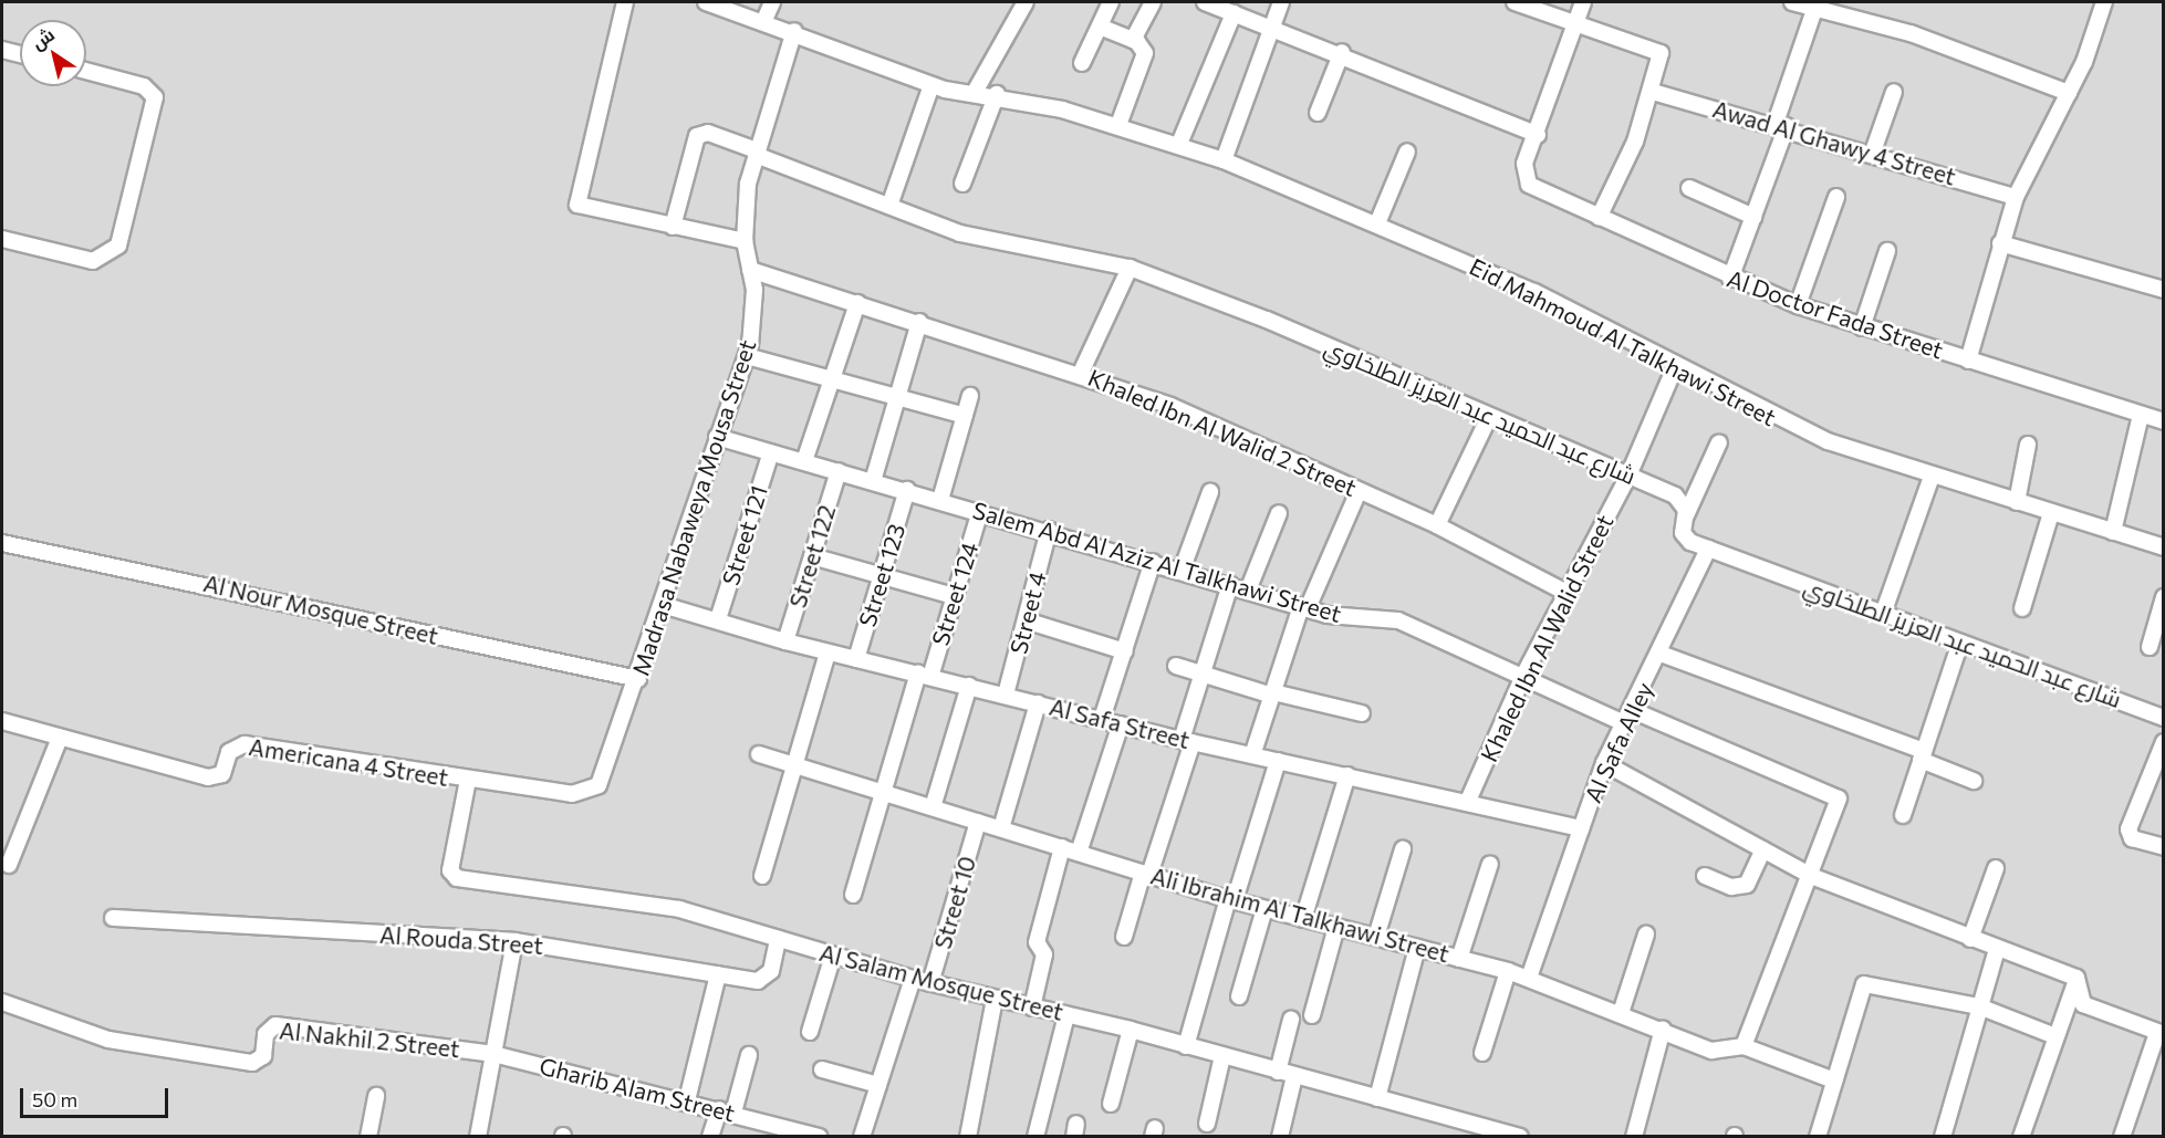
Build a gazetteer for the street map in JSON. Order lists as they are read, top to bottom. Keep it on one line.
{"streets":{"street":["Awad Al Ghawy 4 Street","Al Doctor Fada Street","Eid Mahmoud Al Talkhawi Street","شارع عبد الحميد عبد العزيز الطلخاوي","Khaled Ibn Al Walid 2 Street","Madrasa Nabaweya Mousa Street","Street 121","Street 122","Salem Abd Al Aziz Al Talkhawi Street","Street 123","Street 124","Al Nour Mosque Street","Street 4","Khaled Ibn Al Walid Street","Al Safa Street","Al Safa Alley","Americana 4 Street","Street 10","Ali Ibrahim Al Talkhawi Street","Al Rouda Street","Al Salam Mosque Street","Al Nakhil 2 Street","Gharib Alam Street"]},"crossings":[["Eid Mahmoud Al Talkhawi Street","Madrasa Nabaweya Mousa Street"],["Eid Mahmoud Al Talkhawi Street","Khaled Ibn Al Walid Street"],["شارع عبد الحميد عبد العزيز الطلخاوي","Madrasa Nabaweya Mousa Street"],["شارع عبد الحميد عبد العزيز الطلخاوي","Khaled Ibn Al Walid Street"],["شارع عبد الحميد عبد العزيز الطلخاوي","Al Safa Alley"],["Khaled Ibn Al Walid 2 Street","Madrasa Nabaweya Mousa Street"],["Khaled Ibn Al Walid 2 Street","Khaled Ibn Al Walid Street"],["Madrasa Nabaweya Mousa Street","Salem Abd Al Aziz Al Talkhawi Street"],["Madrasa Nabaweya Mousa Street","Al Nour Mosque Street"],["Madrasa Nabaweya Mousa Street","Al Safa Street"],["Madrasa Nabaweya Mousa Street","Americana 4 Street"],["Street 121","Salem Abd Al Aziz Al Talkhawi Street"],["Street 121","Al Safa Street"],["Street 122","Salem Abd Al Aziz Al Talkhawi Street"],["Street 122","Al Safa Street"],["Salem Abd Al Aziz Al Talkhawi Street","Street 123"],["Salem Abd Al Aziz Al Talkhawi Street","Street 124"],["Salem Abd Al Aziz Al Talkhawi Street","Street 4"],["Salem Abd Al Aziz Al Talkhawi Street","Khaled Ibn Al Walid Street"],["Salem Abd Al Aziz Al Talkhawi Street","Al Safa Alley"],["Street 123","Al Safa Street"],["Street 124","Al Safa Street"],["Street 124","Ali Ibrahim Al Talkhawi Street"],["Street 4","Al Safa Street"],["Khaled Ibn Al Walid Street","Al Safa Street"],["Al Safa Street","Al Safa Alley"],["Al Safa Alley","Ali Ibrahim Al Talkhawi Street"],["Americana 4 Street","Al Salam Mosque Street"],["Street 10","Ali Ibrahim Al Talkhawi Street"],["Street 10","Al Salam Mosque Street"],["Al Rouda Street","Al Salam Mosque Street"],["Al Nakhil 2 Street","Gharib Alam Street"]],"scale_bar":"50 m","north":"top left"}
